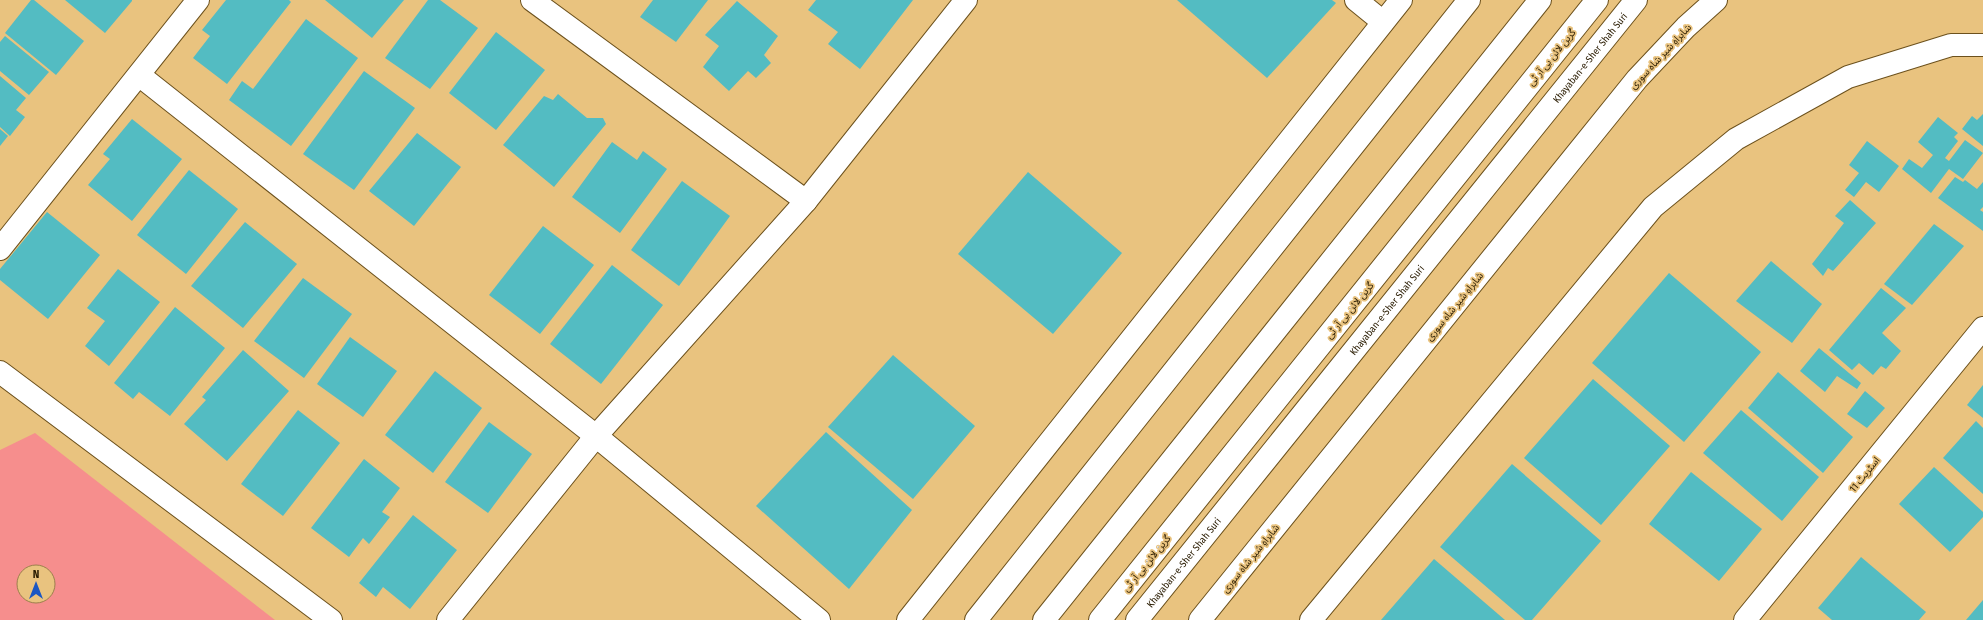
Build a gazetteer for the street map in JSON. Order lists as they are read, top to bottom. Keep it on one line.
{"streets":{"street":["شاہراہِ شیر شاہ سوری","گرین لائن بی آر ٹی","Khayaban-e-Sher Shah Suri","اسٹریٹ 11"]},"north":"top"}
